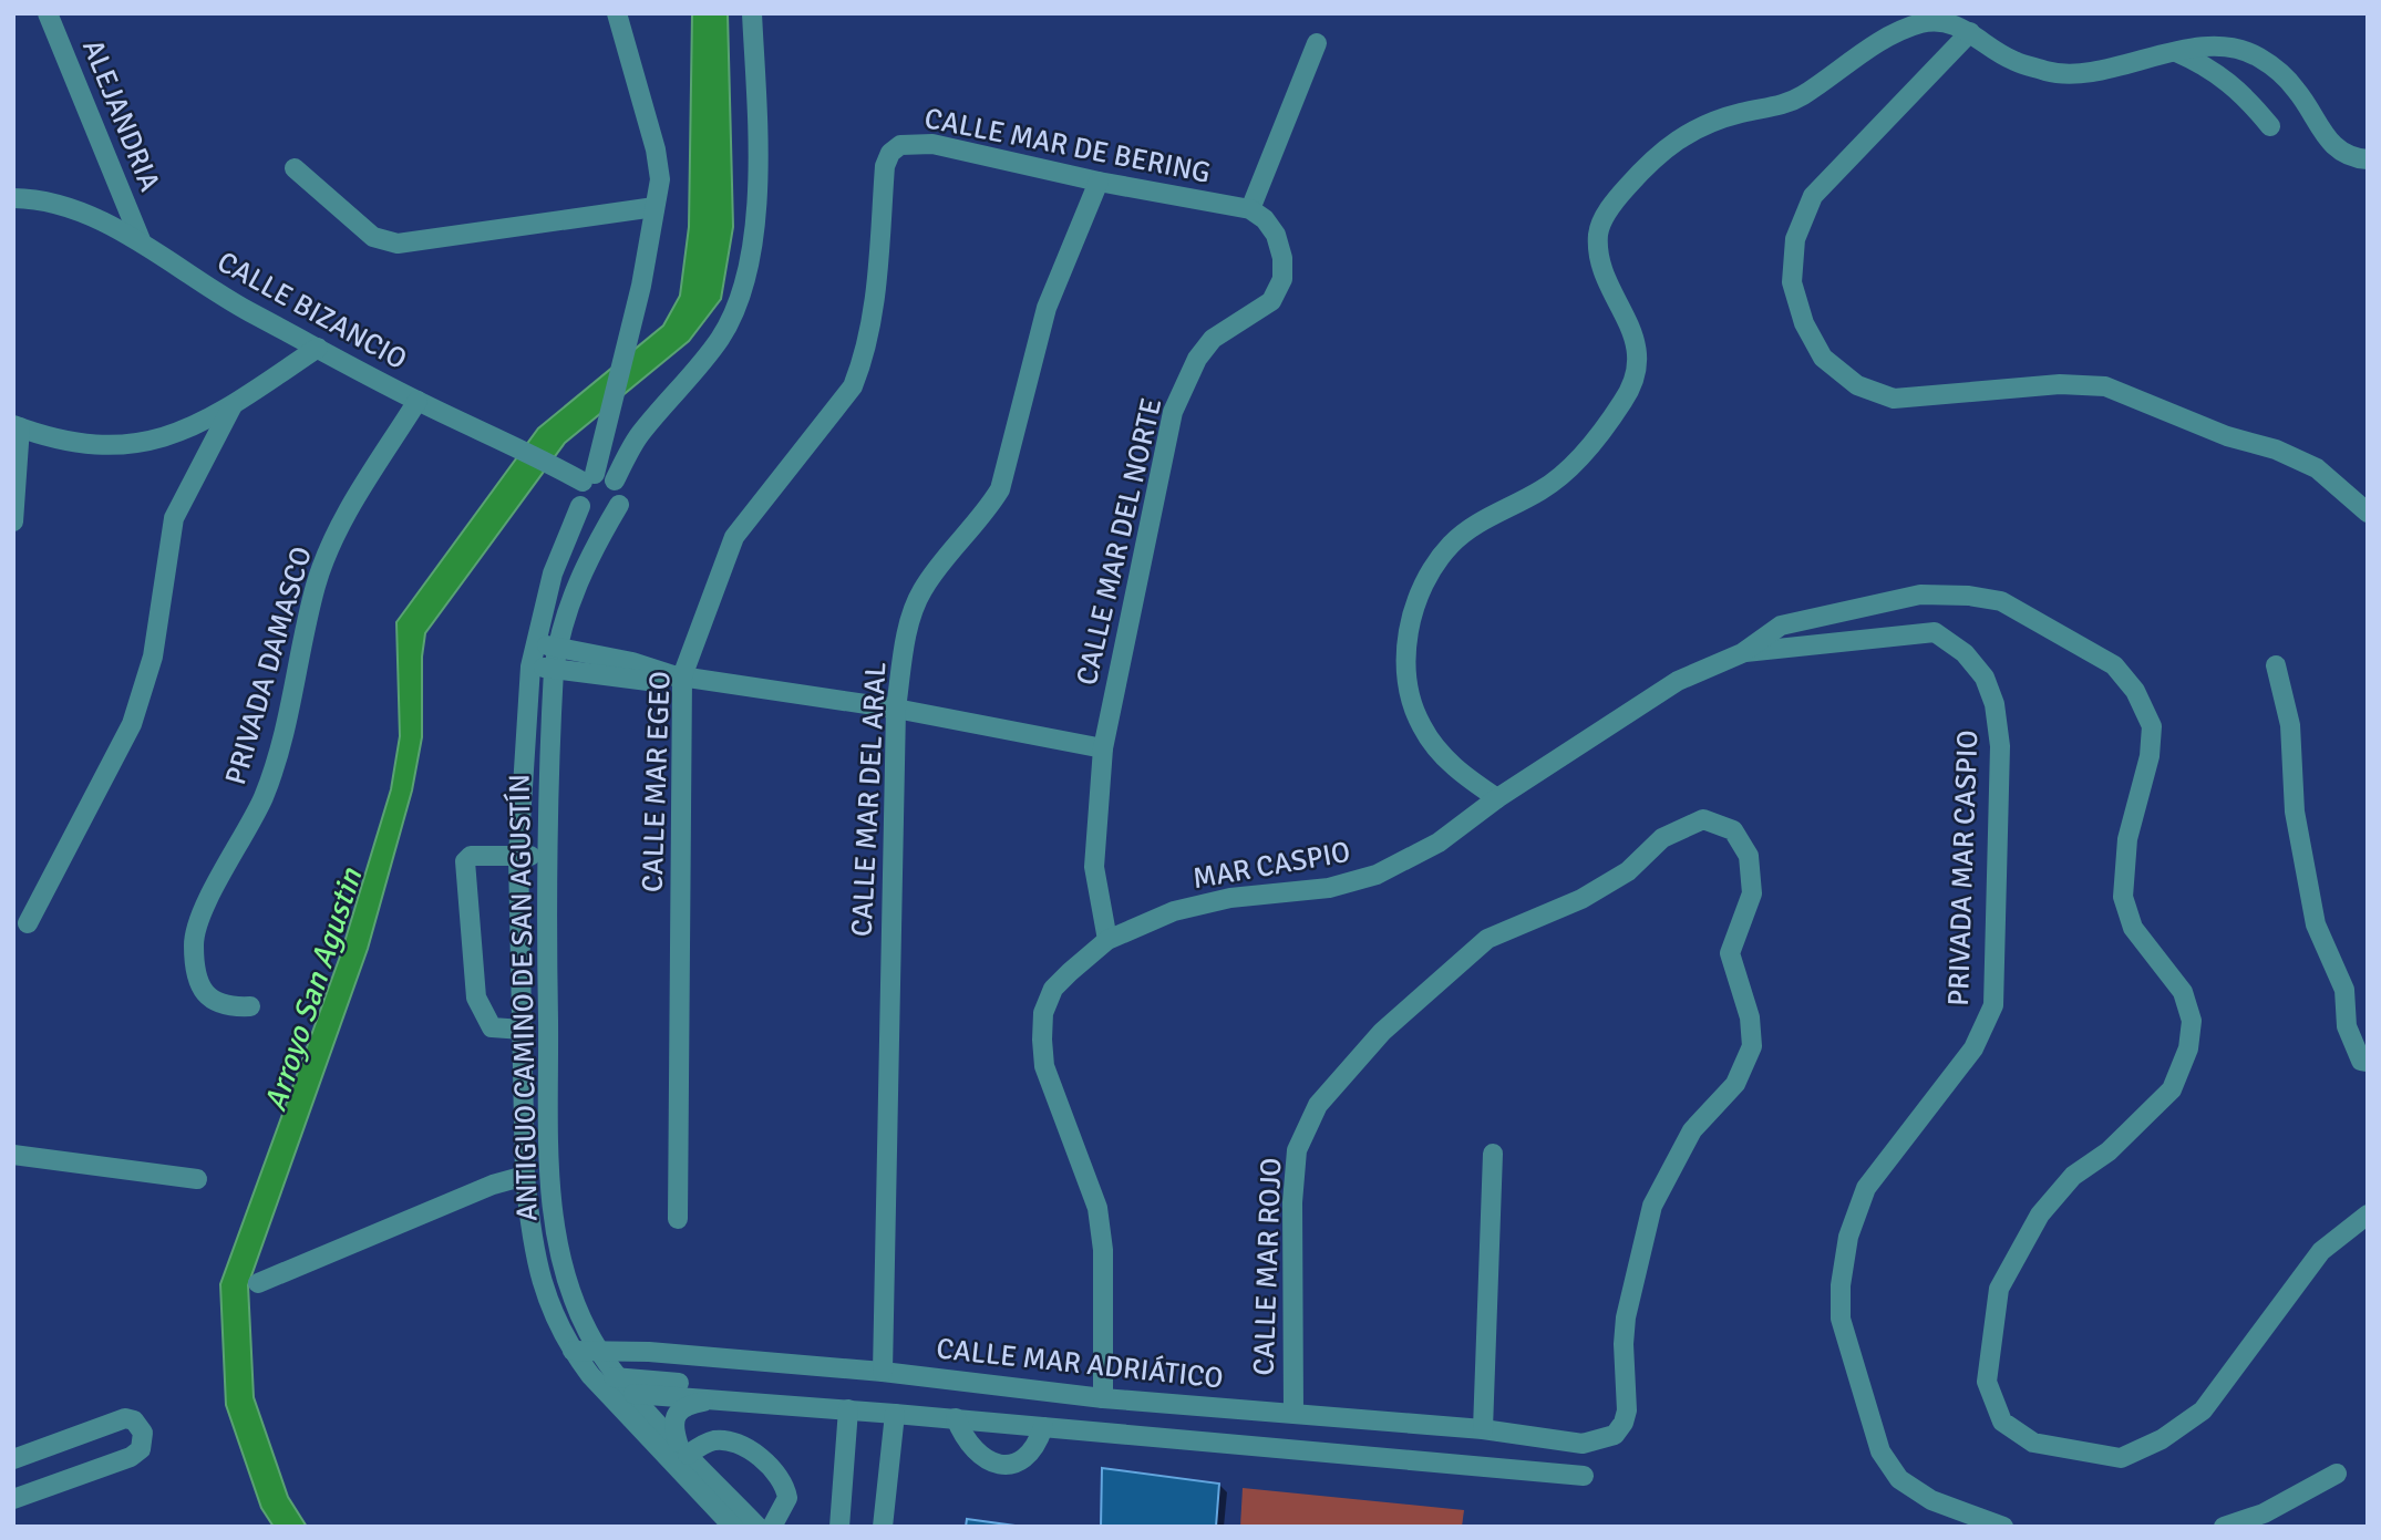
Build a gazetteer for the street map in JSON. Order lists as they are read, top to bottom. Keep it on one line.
{"streets":{"street":["ALEJANDRIA","CALLE MAR DE BERING","CALLE BIZANCIO","CALLE MAR DEL NORTE","PRIVADA DAMASCO","CALLE MAR EGEO","CALLE MAR DEL ARAL","MAR CASPIO","PRIVADA MAR CASPIO","ANTIGUO CAMINO DE SAN AGUSTÍN","CALLE MAR ROJO","CALLE MAR ADRIÁTICO"]},"crossings":[["ALEJANDRIA","CALLE BIZANCIO"],["CALLE MAR DE BERING","CALLE MAR DEL NORTE"],["CALLE MAR DE BERING","CALLE MAR EGEO"],["CALLE MAR DE BERING","CALLE MAR DEL ARAL"],["CALLE BIZANCIO","PRIVADA DAMASCO"],["CALLE BIZANCIO","ANTIGUO CAMINO DE SAN AGUSTÍN"],["CALLE MAR DEL NORTE","MAR CASPIO"],["CALLE MAR DEL ARAL","CALLE MAR ADRIÁTICO"],["MAR CASPIO","PRIVADA MAR CASPIO"],["MAR CASPIO","CALLE MAR ADRIÁTICO"],["ANTIGUO CAMINO DE SAN AGUSTÍN","CALLE MAR ADRIÁTICO"],["CALLE MAR ROJO","CALLE MAR ADRIÁTICO"]],"water":["Arroyo San Agustin"]}
